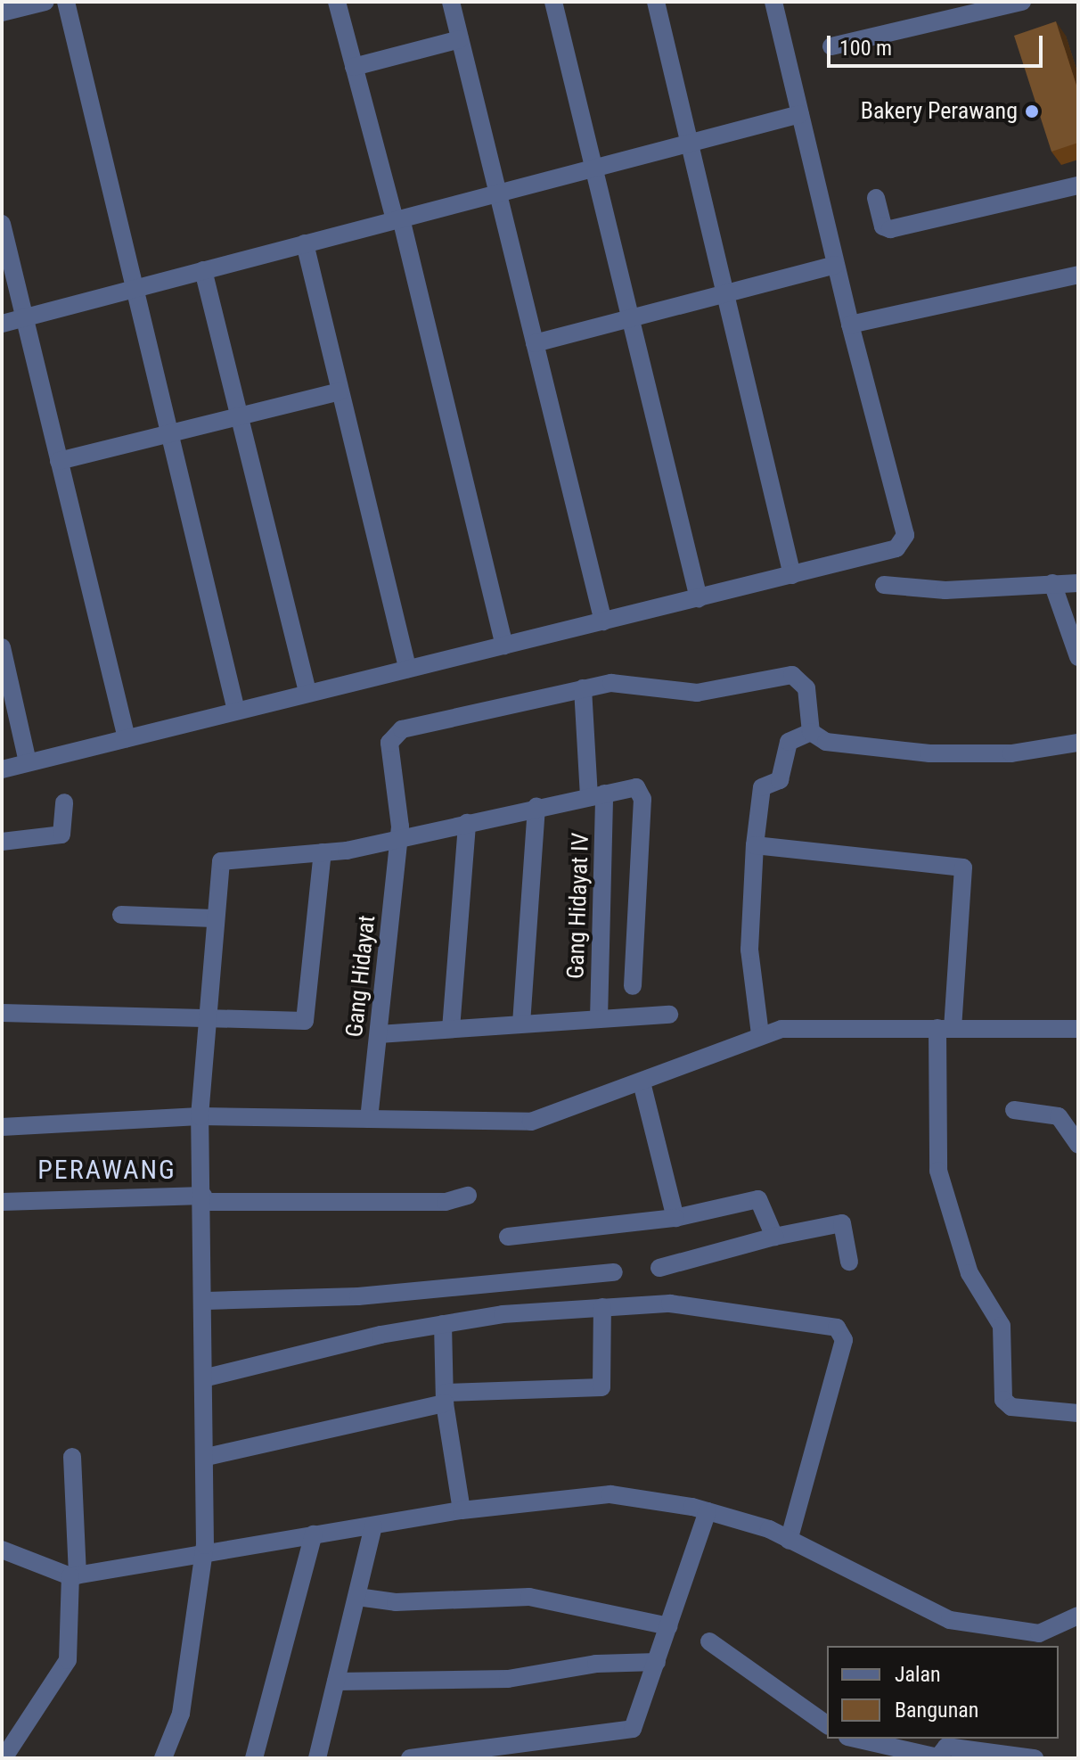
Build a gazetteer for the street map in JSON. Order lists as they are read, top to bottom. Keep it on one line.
{"streets":{"street":["Gang Hidayat IV","Gang Hidayat"]},"crossings":[["Gang Hidayat IV","Gang Hidayat"]],"districts":["PERAWANG"],"places":["Bakery Perawang"],"legend":["Jalan","Bangunan"],"scale_bar":"100 m"}
